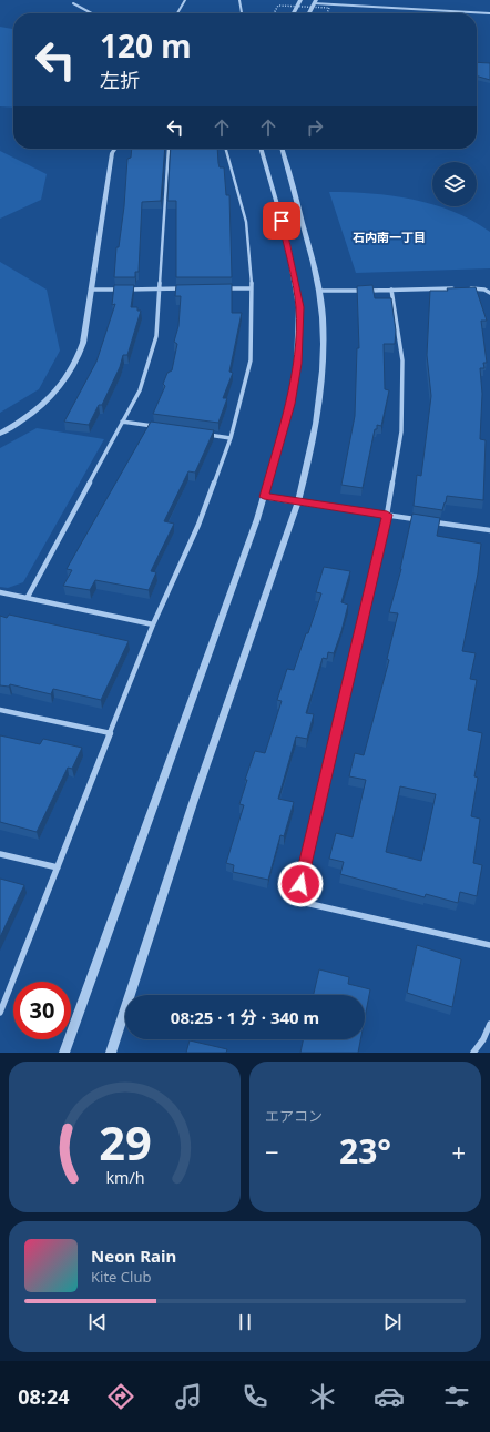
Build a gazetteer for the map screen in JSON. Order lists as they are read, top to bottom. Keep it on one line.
{"districts":["石内南一丁目"],"page":{"turn":["120 m","左折"],"limit":"30","trip":"08:25 · 1 分 · 340 m","tile":"エアコン","heat":["−","23°","+"],"song":["Neon Rain","Kite Club"],"tabs":"08:24","gauge":["29","km/h"]}}
